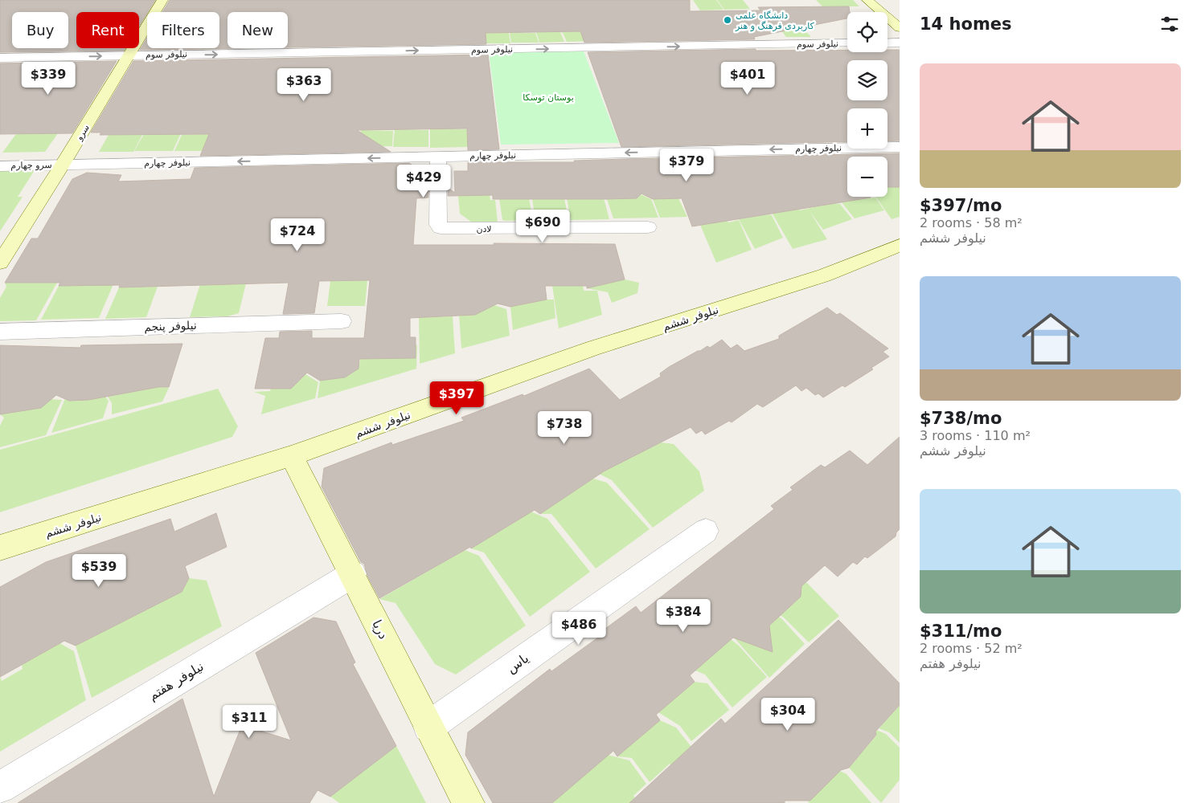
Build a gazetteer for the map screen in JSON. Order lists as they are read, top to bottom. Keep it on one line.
{"streets":{"street":["نیلوفر سوم","سرو","نیلوفر چهارم","سرو چهارم","لادن","نیلوفر ششم","نیلوفر پنجم","دریا","یاس","نیلوفر هفتم"]},"crossings":[["نیلوفر سوم","سرو"],["سرو","نیلوفر چهارم"],["سرو","سرو چهارم"],["نیلوفر چهارم","سرو چهارم"],["نیلوفر چهارم","لادن"],["نیلوفر ششم","دریا"],["دریا","یاس"],["دریا","نیلوفر هفتم"]],"one_way":["نیلوفر سوم","نیلوفر چهارم"],"parks":["بوستان توسکا"],"places":["دانشگاه علمی کاربردی فرهنگ و هنر"],"page":{"heading":"14 homes","map_buttons":["+","−"],"chip":["Buy","Rent","Filters","New"],"list":[{"name":"$397/mo","note":"2 rooms · 58 m² · نیلوفر ششم"},{"name":"$738/mo","note":"3 rooms · 110 m² · نیلوفر ششم"},{"name":"$311/mo","note":"2 rooms · 52 m² · نیلوفر هفتم"}],"price":["$339","$401","$363","$379","$429","$690","$724","$397","$738","$539","$384","$486","$304","$311"]}}
